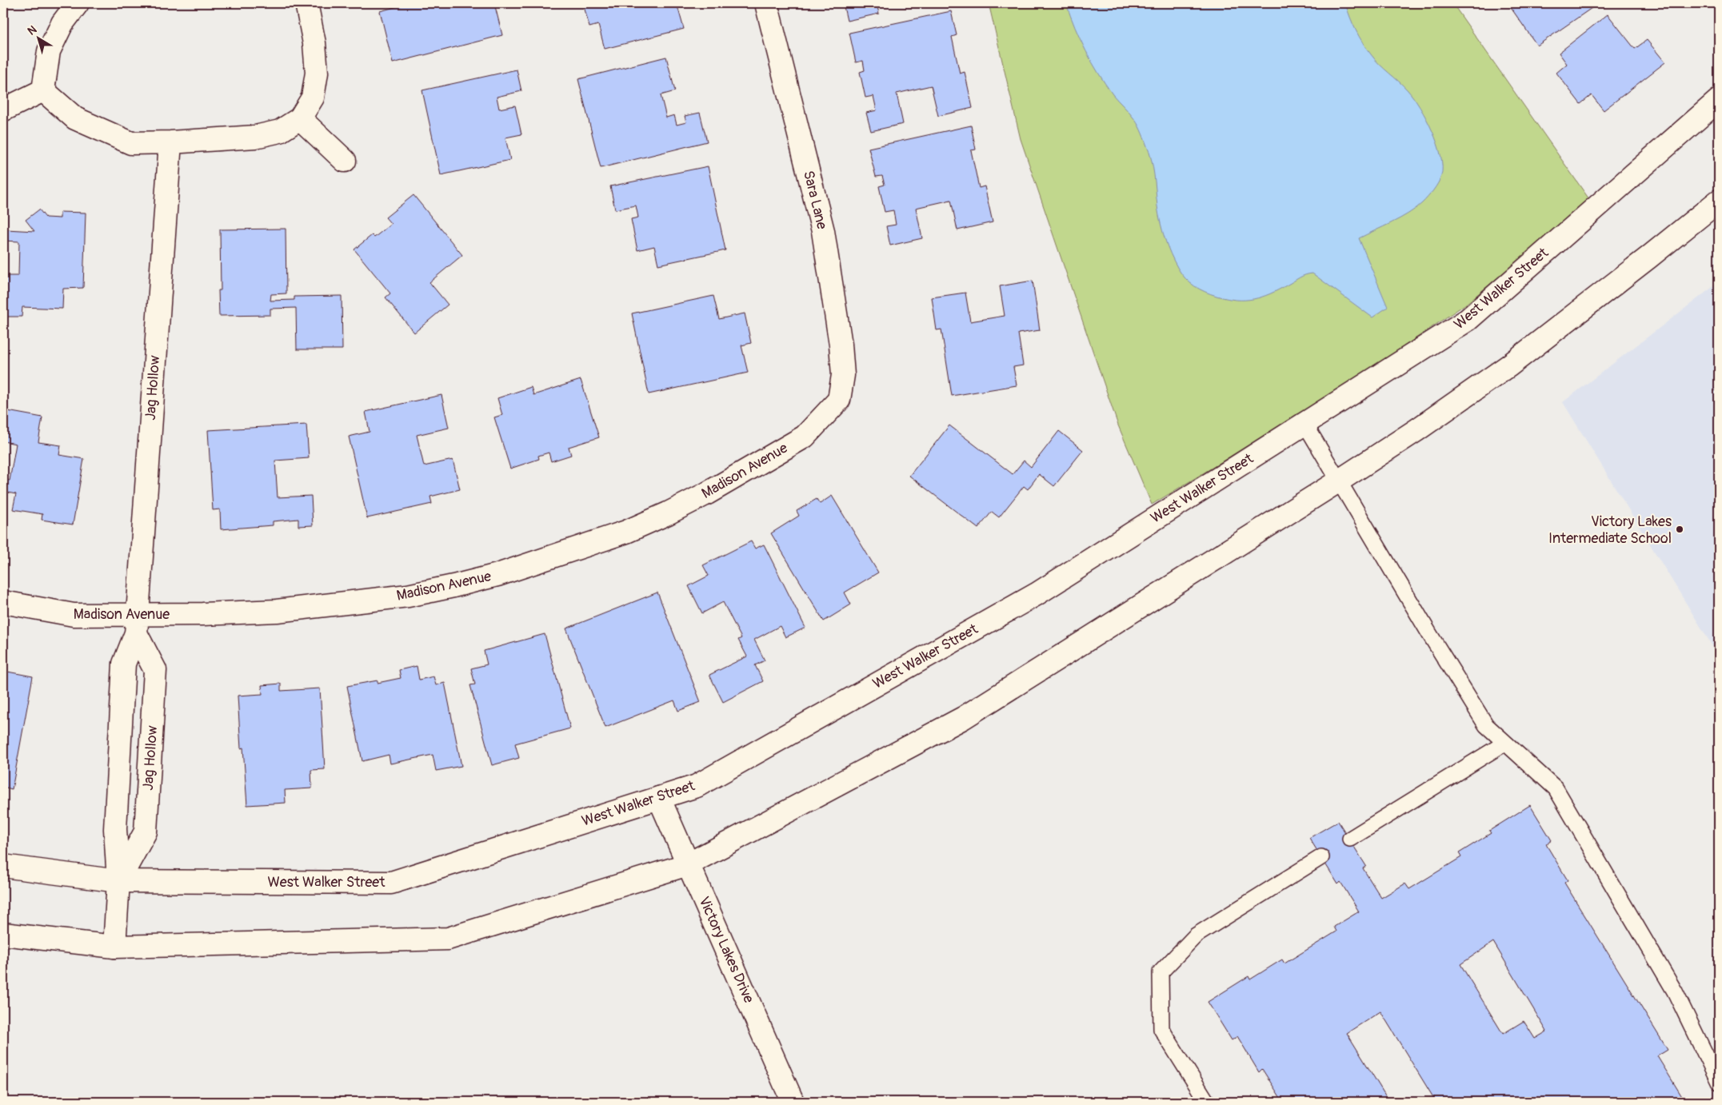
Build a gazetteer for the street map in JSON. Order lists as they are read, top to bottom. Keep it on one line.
{"streets":{"street":["Sara Lane","West Walker Street","Jag Hollow","Madison Avenue","Victory Lakes Drive"]},"crossings":[["Sara Lane","Madison Avenue"],["West Walker Street","Jag Hollow"],["West Walker Street","Victory Lakes Drive"],["Jag Hollow","Madison Avenue"]],"places":["Victory Lakes Intermediate School"],"north":"top left"}
